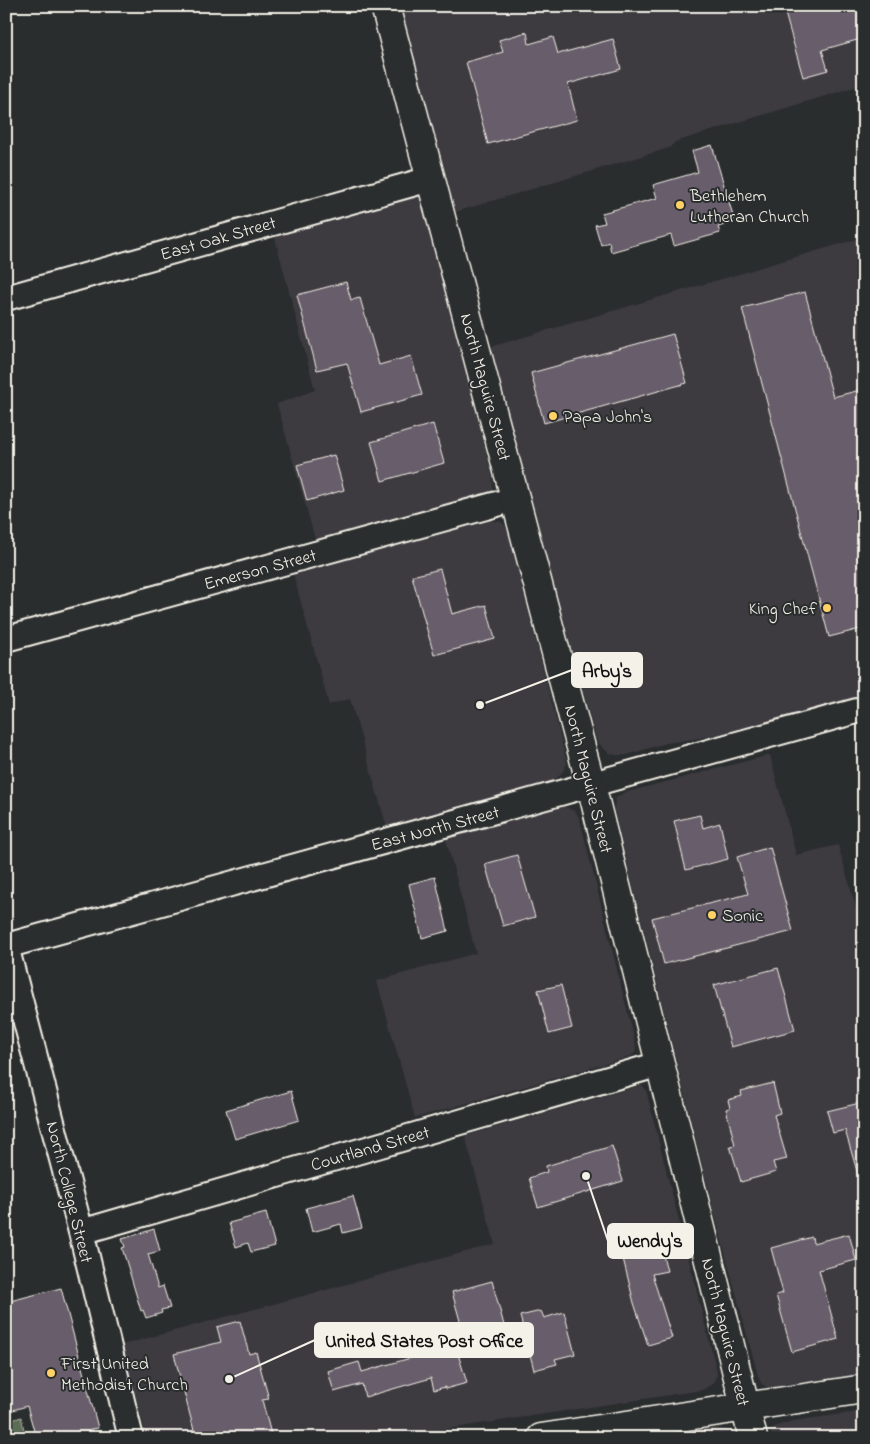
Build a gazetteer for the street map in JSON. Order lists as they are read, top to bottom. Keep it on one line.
{"streets":{"main road":["North Maguire Street"],"street":["East Oak Street","Emerson Street","East North Street","Courtland Street","North College Street"]},"crossings":[["East Oak Street","North Maguire Street"],["North Maguire Street","Emerson Street"],["North Maguire Street","East North Street"],["North Maguire Street","Courtland Street"],["East North Street","North College Street"],["Courtland Street","North College Street"]],"places":["Bethlehem Lutheran Church","Papa John's","King Chef","Arby's","Sonic","Wendy's","First United Methodist Church","United States Post Office"]}
